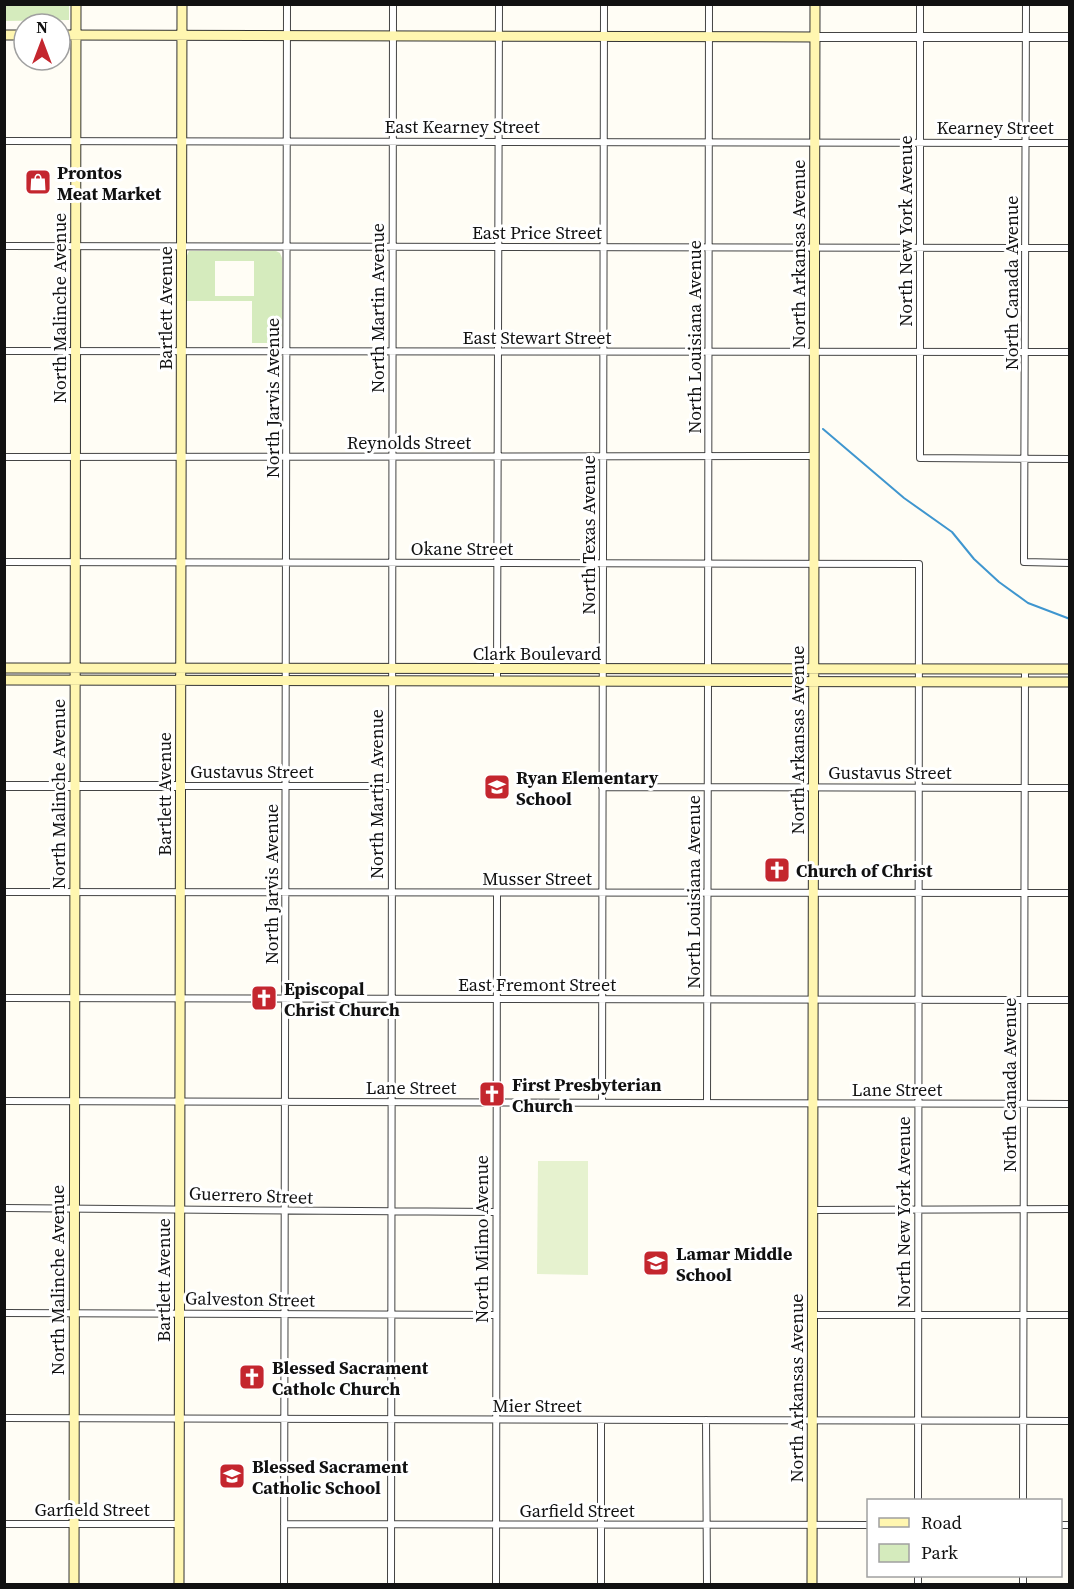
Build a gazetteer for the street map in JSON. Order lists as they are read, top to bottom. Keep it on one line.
{"streets":{"main road":["North Arkansas Avenue","North Malinche Avenue","Bartlett Avenue","Clark Boulevard"],"street":["East Kearney Street","Kearney Street","North New York Avenue","East Price Street","North Canada Avenue","North Martin Avenue","East Stewart Street","North Louisiana Avenue","North Jarvis Avenue","Reynolds Street","North Texas Avenue","Okane Street","Gustavus Street","Musser Street","East Fremont Street","Lane Street","Guerrero Street","North Milmo Avenue","Galveston Street","Mier Street","Garfield Street"]},"crossings":[["East Kearney Street","Kearney Street"],["East Kearney Street","North New York Avenue"],["East Kearney Street","North Arkansas Avenue"],["East Kearney Street","North Malinche Avenue"],["East Kearney Street","Bartlett Avenue"],["East Kearney Street","North Martin Avenue"],["East Kearney Street","North Louisiana Avenue"],["East Kearney Street","North Jarvis Avenue"],["East Kearney Street","North Texas Avenue"],["Kearney Street","North New York Avenue"],["Kearney Street","North Canada Avenue"],["North New York Avenue","East Price Street"],["North New York Avenue","North Canada Avenue"],["North New York Avenue","East Stewart Street"],["North New York Avenue","Okane Street"],["North New York Avenue","Clark Boulevard"],["North New York Avenue","Gustavus Street"],["North New York Avenue","Musser Street"],["North New York Avenue","East Fremont Street"],["North New York Avenue","Lane Street"],["North New York Avenue","Mier Street"],["East Price Street","North Arkansas Avenue"],["East Price Street","North Canada Avenue"],["East Price Street","North Malinche Avenue"],["East Price Street","Bartlett Avenue"],["East Price Street","North Martin Avenue"],["East Price Street","North Louisiana Avenue"],["East Price Street","North Jarvis Avenue"],["East Price Street","North Texas Avenue"],["North Arkansas Avenue","East Stewart Street"],["North Arkansas Avenue","Reynolds Street"],["North Arkansas Avenue","Okane Street"],["North Arkansas Avenue","Clark Boulevard"],["North Arkansas Avenue","Gustavus Street"],["North Arkansas Avenue","Musser Street"],["North Arkansas Avenue","East Fremont Street"],["North Arkansas Avenue","Lane Street"],["North Arkansas Avenue","Mier Street"],["North Arkansas Avenue","Garfield Street"],["North Canada Avenue","East Stewart Street"],["North Canada Avenue","Clark Boulevard"],["North Canada Avenue","Gustavus Street"],["North Canada Avenue","Musser Street"],["North Canada Avenue","East Fremont Street"],["North Canada Avenue","Lane Street"],["North Canada Avenue","Mier Street"],["North Malinche Avenue","East Stewart Street"],["North Malinche Avenue","Reynolds Street"],["North Malinche Avenue","Okane Street"],["North Malinche Avenue","Clark Boulevard"],["North Malinche Avenue","Gustavus Street"],["North Malinche Avenue","Musser Street"],["North Malinche Avenue","East Fremont Street"],["North Malinche Avenue","Lane Street"],["North Malinche Avenue","Guerrero Street"],["North Malinche Avenue","Galveston Street"],["North Malinche Avenue","Mier Street"],["North Malinche Avenue","Garfield Street"],["Bartlett Avenue","East Stewart Street"],["Bartlett Avenue","Reynolds Street"],["Bartlett Avenue","Okane Street"],["Bartlett Avenue","Clark Boulevard"],["Bartlett Avenue","Gustavus Street"],["Bartlett Avenue","Musser Street"],["Bartlett Avenue","East Fremont Street"],["Bartlett Avenue","Lane Street"],["Bartlett Avenue","Guerrero Street"],["Bartlett Avenue","Galveston Street"],["Bartlett Avenue","Mier Street"],["Bartlett Avenue","Garfield Street"],["North Martin Avenue","East Stewart Street"],["North Martin Avenue","Reynolds Street"],["North Martin Avenue","Okane Street"],["North Martin Avenue","Clark Boulevard"],["North Martin Avenue","Gustavus Street"],["North Martin Avenue","Musser Street"],["North Martin Avenue","East Fremont Street"],["North Martin Avenue","Lane Street"],["North Martin Avenue","Guerrero Street"],["North Martin Avenue","Galveston Street"],["North Martin Avenue","Mier Street"],["North Martin Avenue","Garfield Street"],["East Stewart Street","North Louisiana Avenue"],["East Stewart Street","North Jarvis Avenue"],["East Stewart Street","North Texas Avenue"],["North Louisiana Avenue","Reynolds Street"],["North Louisiana Avenue","Okane Street"],["North Louisiana Avenue","Clark Boulevard"],["North Louisiana Avenue","Gustavus Street"],["North Louisiana Avenue","Musser Street"],["North Louisiana Avenue","East Fremont Street"],["North Louisiana Avenue","Lane Street"],["North Jarvis Avenue","Reynolds Street"],["North Jarvis Avenue","Okane Street"],["North Jarvis Avenue","Clark Boulevard"],["North Jarvis Avenue","Gustavus Street"],["North Jarvis Avenue","Musser Street"],["North Jarvis Avenue","East Fremont Street"],["North Jarvis Avenue","Lane Street"],["North Jarvis Avenue","Guerrero Street"],["North Jarvis Avenue","Galveston Street"],["North Jarvis Avenue","Mier Street"],["North Jarvis Avenue","Garfield Street"],["Reynolds Street","North Texas Avenue"],["North Texas Avenue","Okane Street"],["North Texas Avenue","Clark Boulevard"],["North Texas Avenue","Gustavus Street"],["North Texas Avenue","Musser Street"],["North Texas Avenue","East Fremont Street"],["North Texas Avenue","Lane Street"],["Musser Street","North Milmo Avenue"],["East Fremont Street","North Milmo Avenue"],["Lane Street","North Milmo Avenue"],["Guerrero Street","North Milmo Avenue"],["North Milmo Avenue","Galveston Street"],["North Milmo Avenue","Mier Street"],["North Milmo Avenue","Garfield Street"]],"places":{"shop":["Prontos Meat Market"],"school or university":["Ryan Elementary School","Lamar Middle School","Blessed Sacrament Catholic School"],"church":["Church of Christ","Episcopal Christ Church","First Presbyterian Church","Blessed Sacrament Catholc Church"]},"legend":["Road","Park"],"north":"top"}
